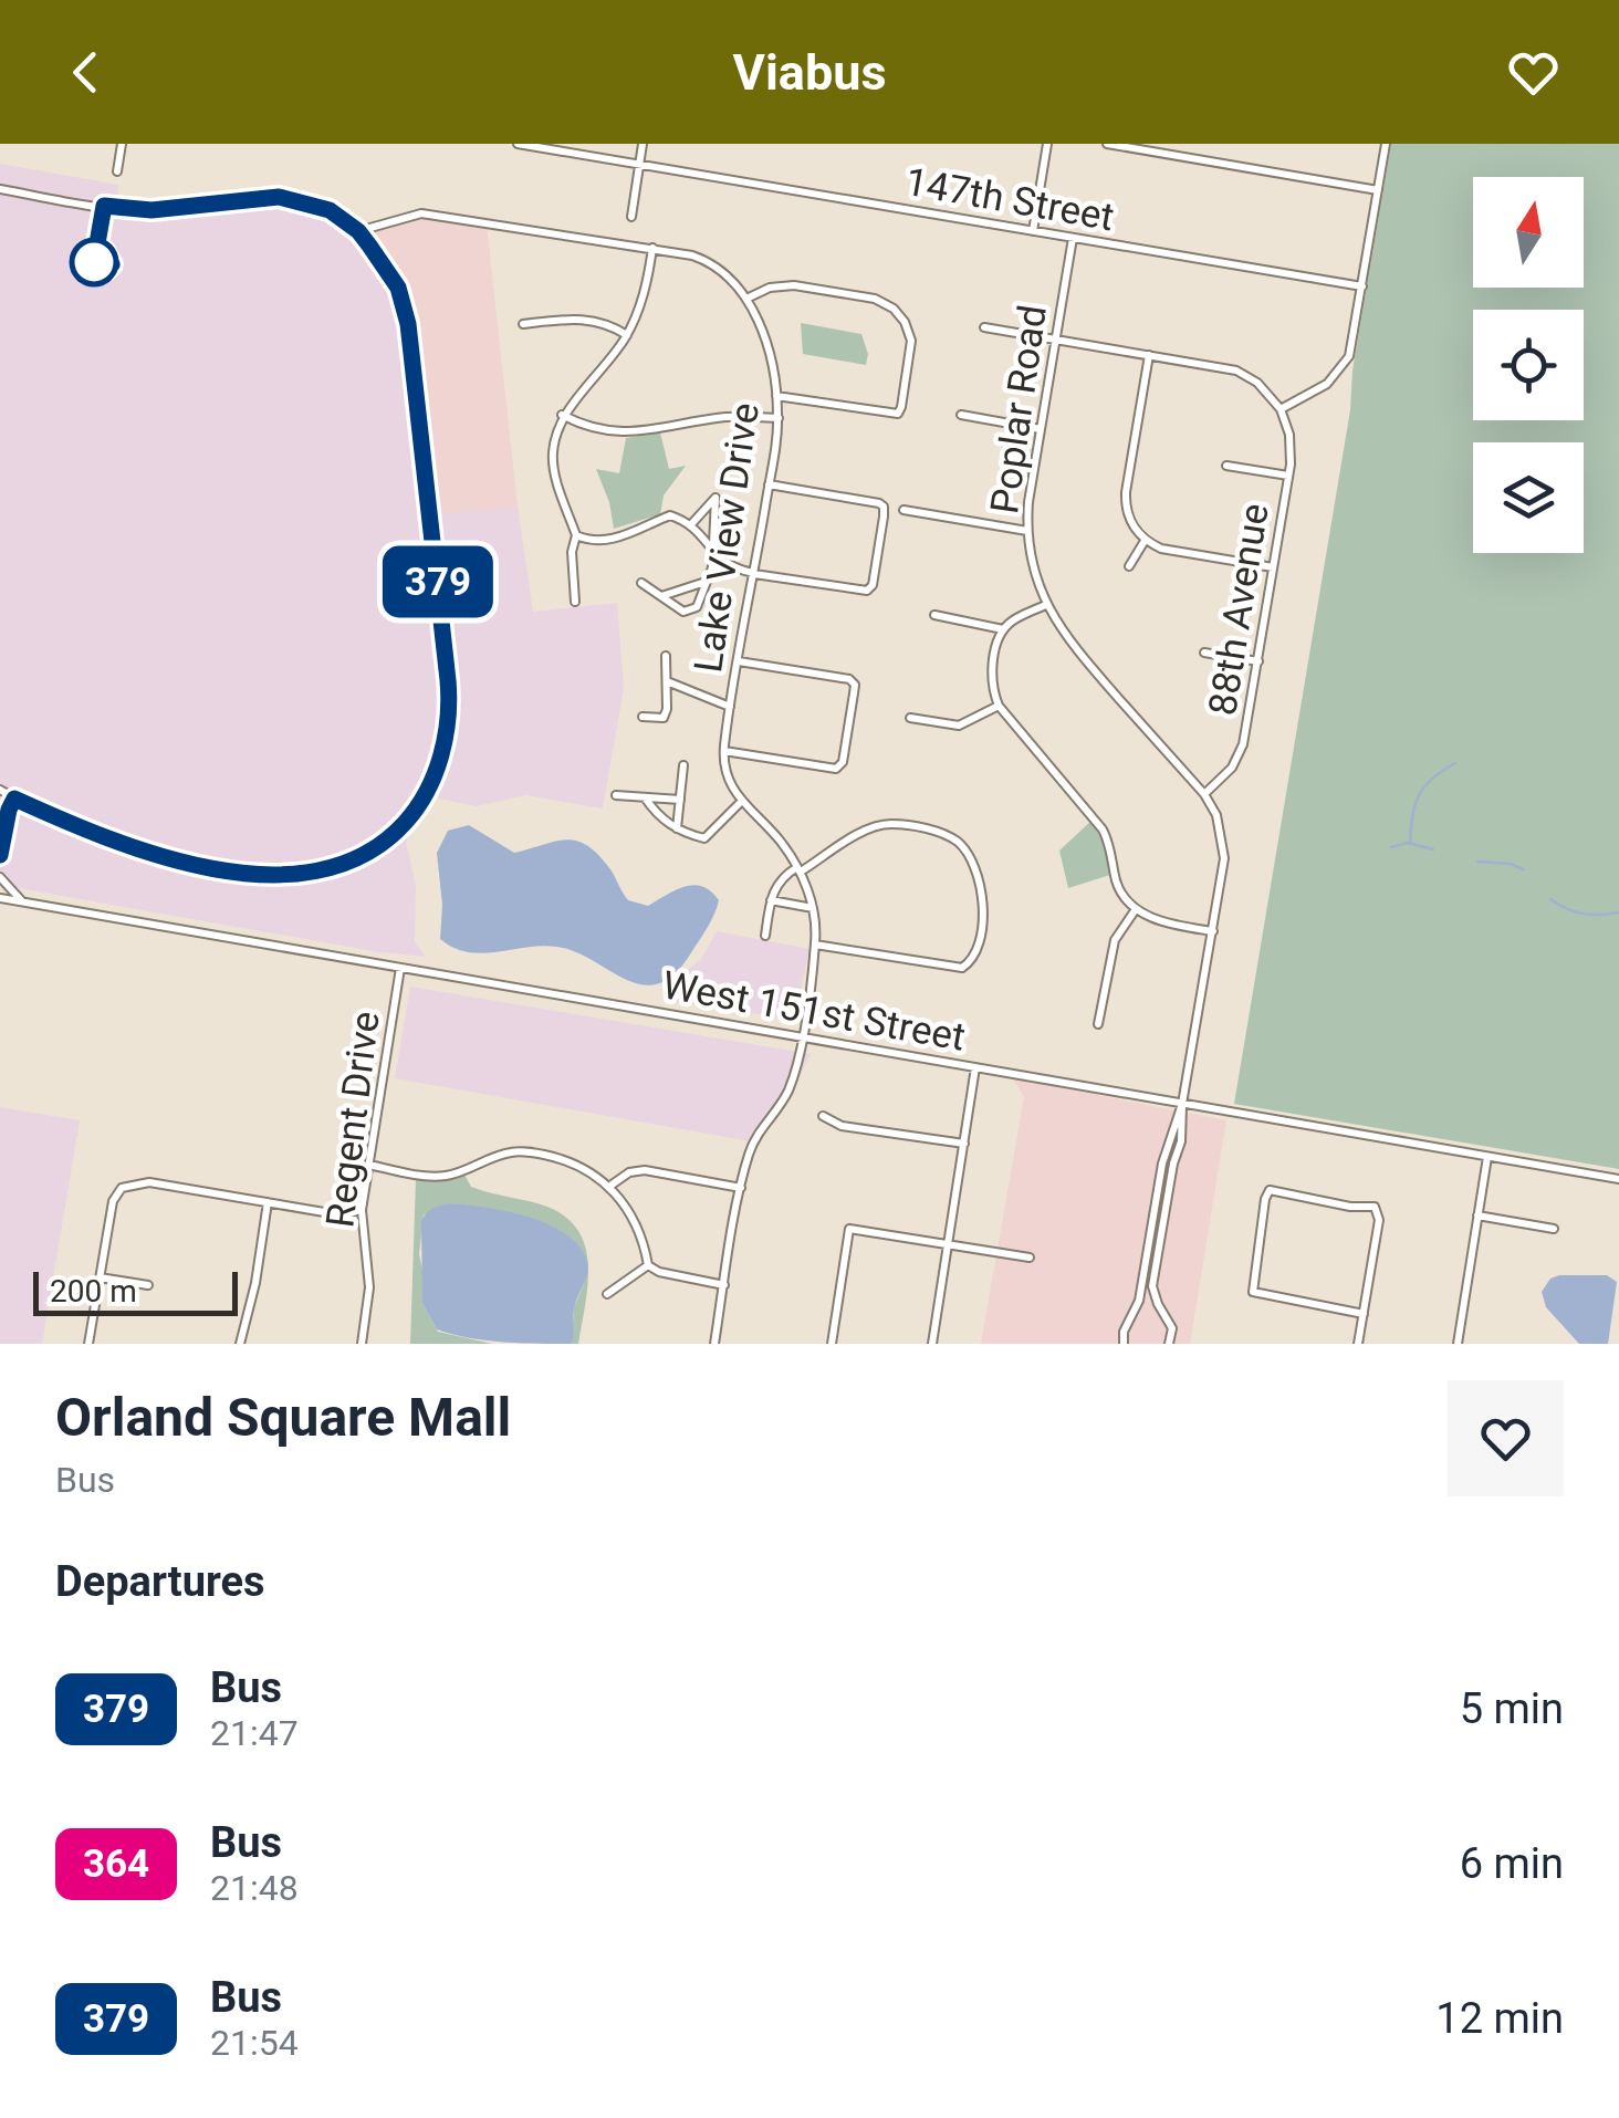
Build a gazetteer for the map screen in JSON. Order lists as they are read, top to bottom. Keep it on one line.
{"streets":{"street":["147th Street","Poplar Road","Lake View Drive","88th Avenue","West 151st Street","Regent Drive"]},"crossings":[["147th Street","Poplar Road"],["Poplar Road","88th Avenue"],["Lake View Drive","West 151st Street"],["West 151st Street","Regent Drive"]],"lines":["bus line 379"],"scale_bar":"200 m","north":"top","page":{"header":"Viabus","on_map":"379","scale":"200 m","heading":[["Orland Square Mall","Bus"],"Departures"],"list":[{"mark":"379","name":"Bus","note":"21:47","value":"5 min"},{"mark":"364","name":"Bus","note":"21:48","value":"6 min"},{"mark":"379","name":"Bus","note":"21:54","value":"12 min"}]}}
